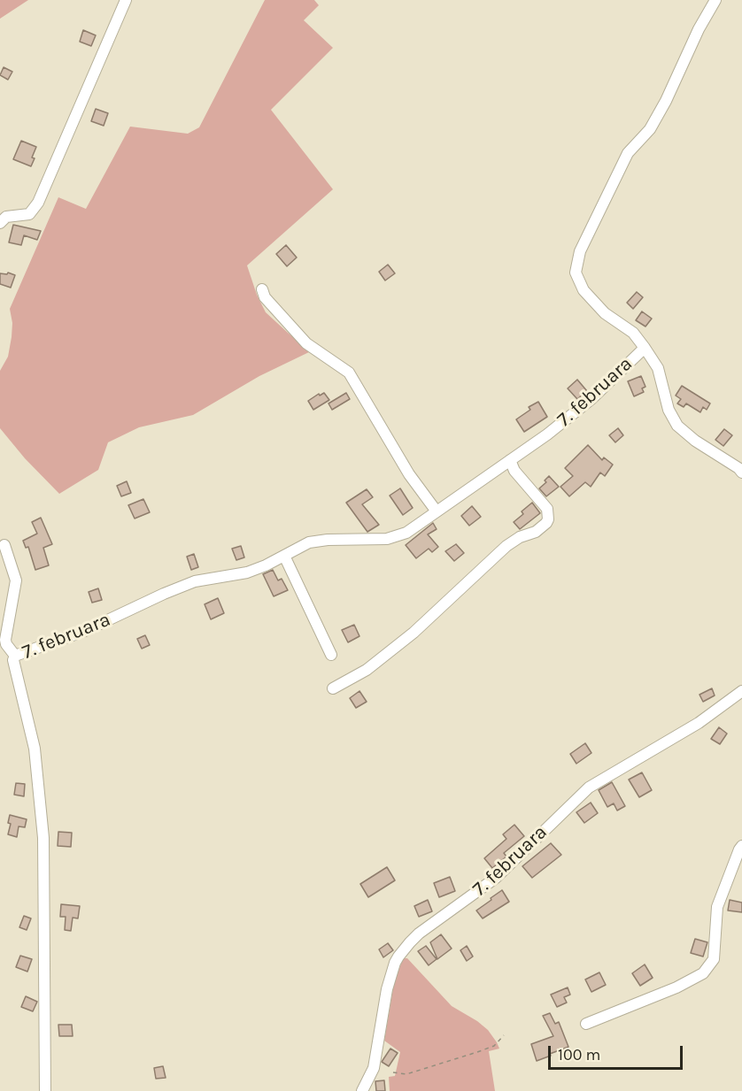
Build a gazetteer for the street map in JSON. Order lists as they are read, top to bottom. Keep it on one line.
{"streets":{"street":["7. februara"]},"scale_bar":"100 m"}
